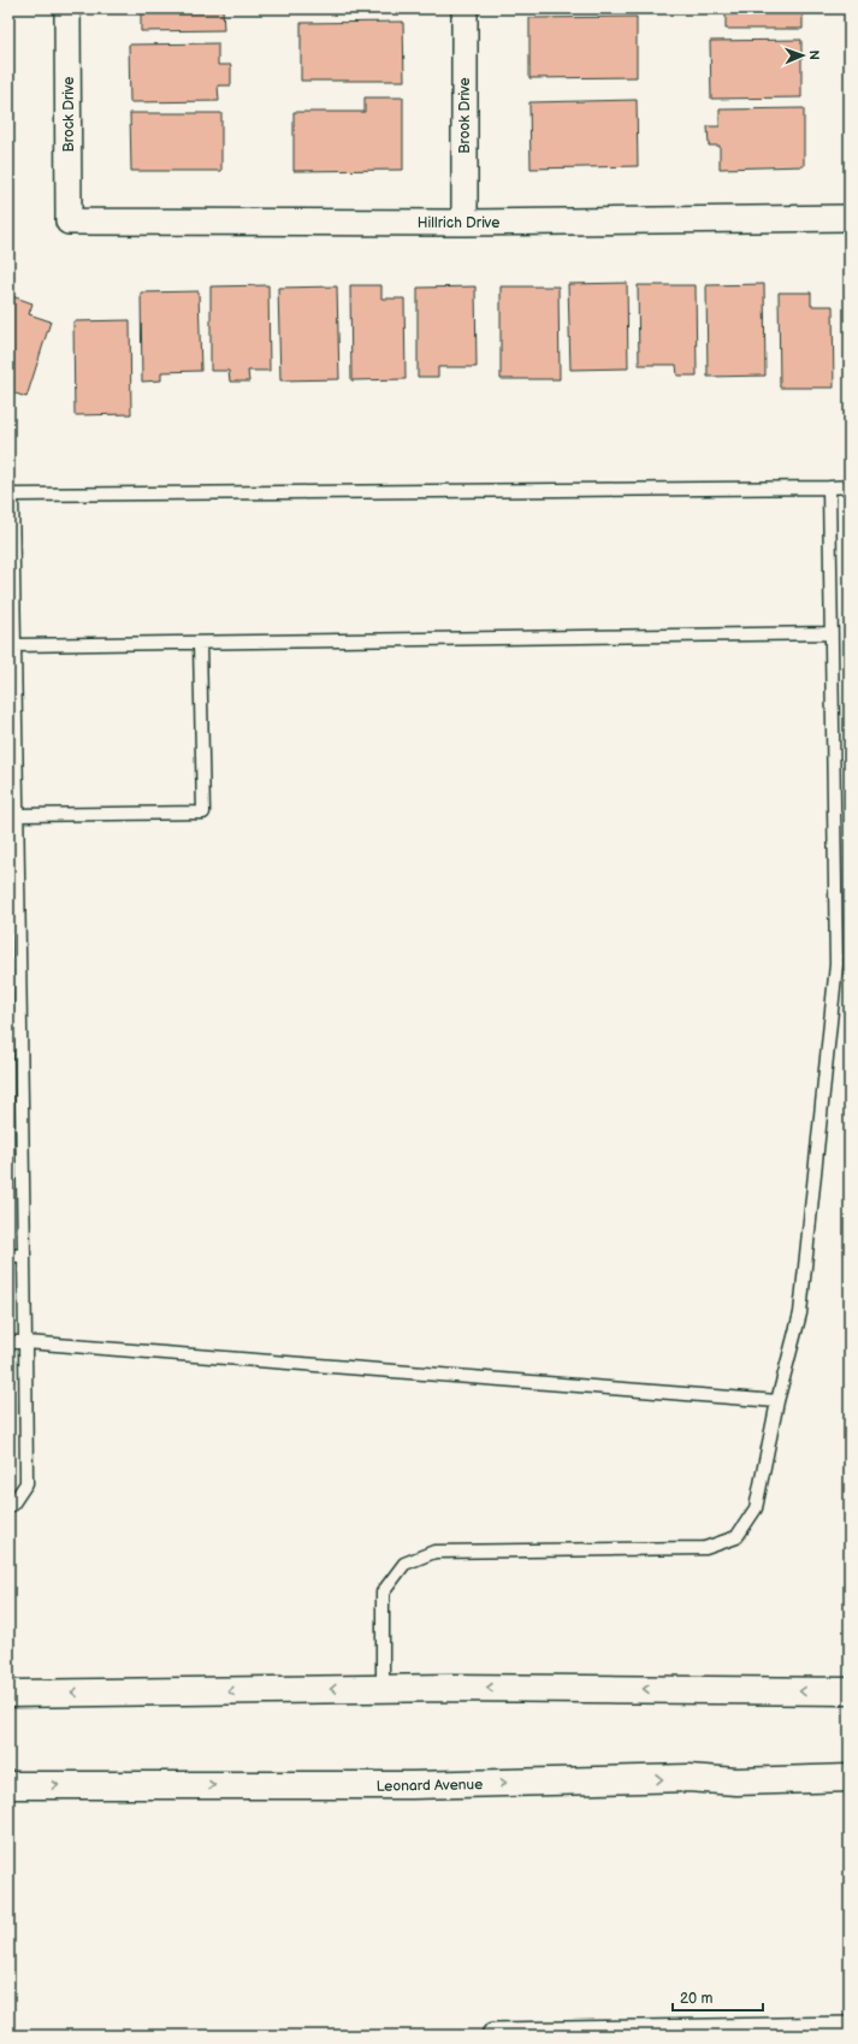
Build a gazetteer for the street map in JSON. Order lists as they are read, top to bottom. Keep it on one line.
{"streets":{"street":["Brock Drive","Brook Drive","Hillrich Drive","Leonard Avenue"]},"crossings":[["Brock Drive","Hillrich Drive"],["Brook Drive","Hillrich Drive"]],"scale_bar":"20 m","north":"right"}
